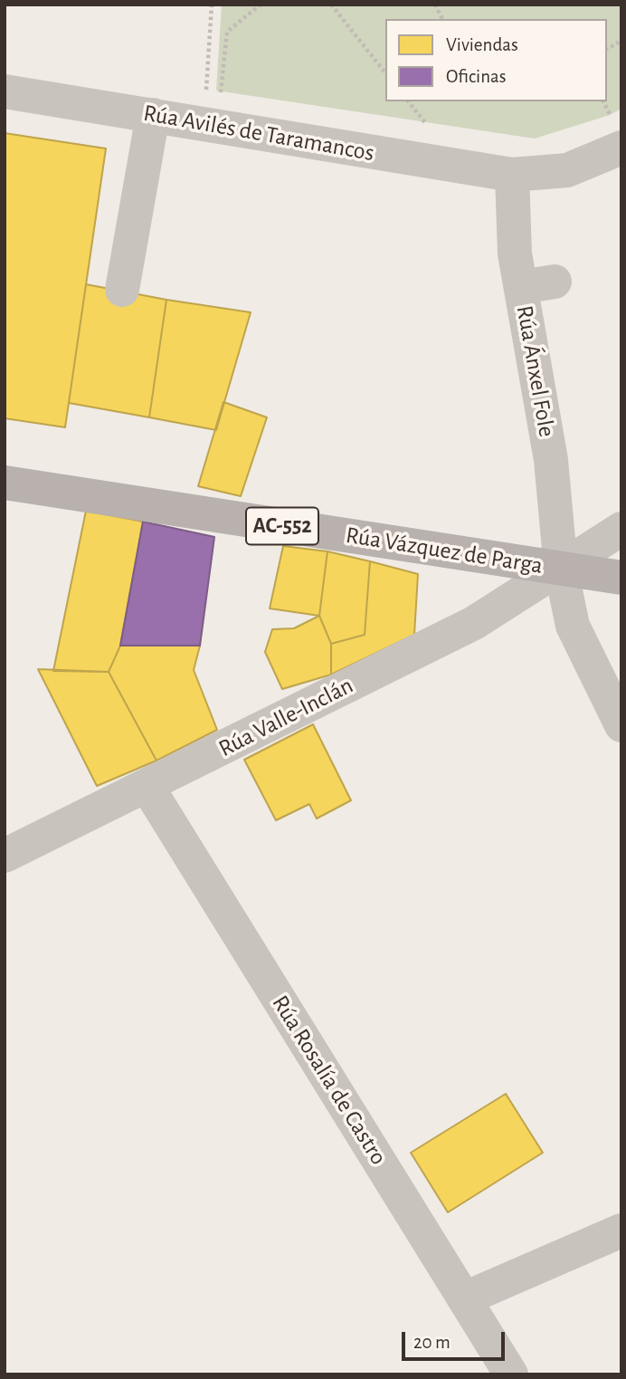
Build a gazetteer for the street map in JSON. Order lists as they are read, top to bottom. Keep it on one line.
{"streets":{"main road":["AC-552","Rúa Vázquez de Parga"],"street":["Rúa Avilés de Taramancos","Rúa Ánxel Fole","Rúa Valle-Inclán","Rúa Rosalía de Castro"]},"crossings":[["Rúa Avilés de Taramancos","Rúa Ánxel Fole"],["Rúa Ánxel Fole","Rúa Vázquez de Parga"],["Rúa Ánxel Fole","Rúa Valle-Inclán"],["Rúa Vázquez de Parga","Rúa Valle-Inclán"],["Rúa Valle-Inclán","Rúa Rosalía de Castro"]],"legend":["Viviendas","Oficinas"],"scale_bar":"20 m"}
